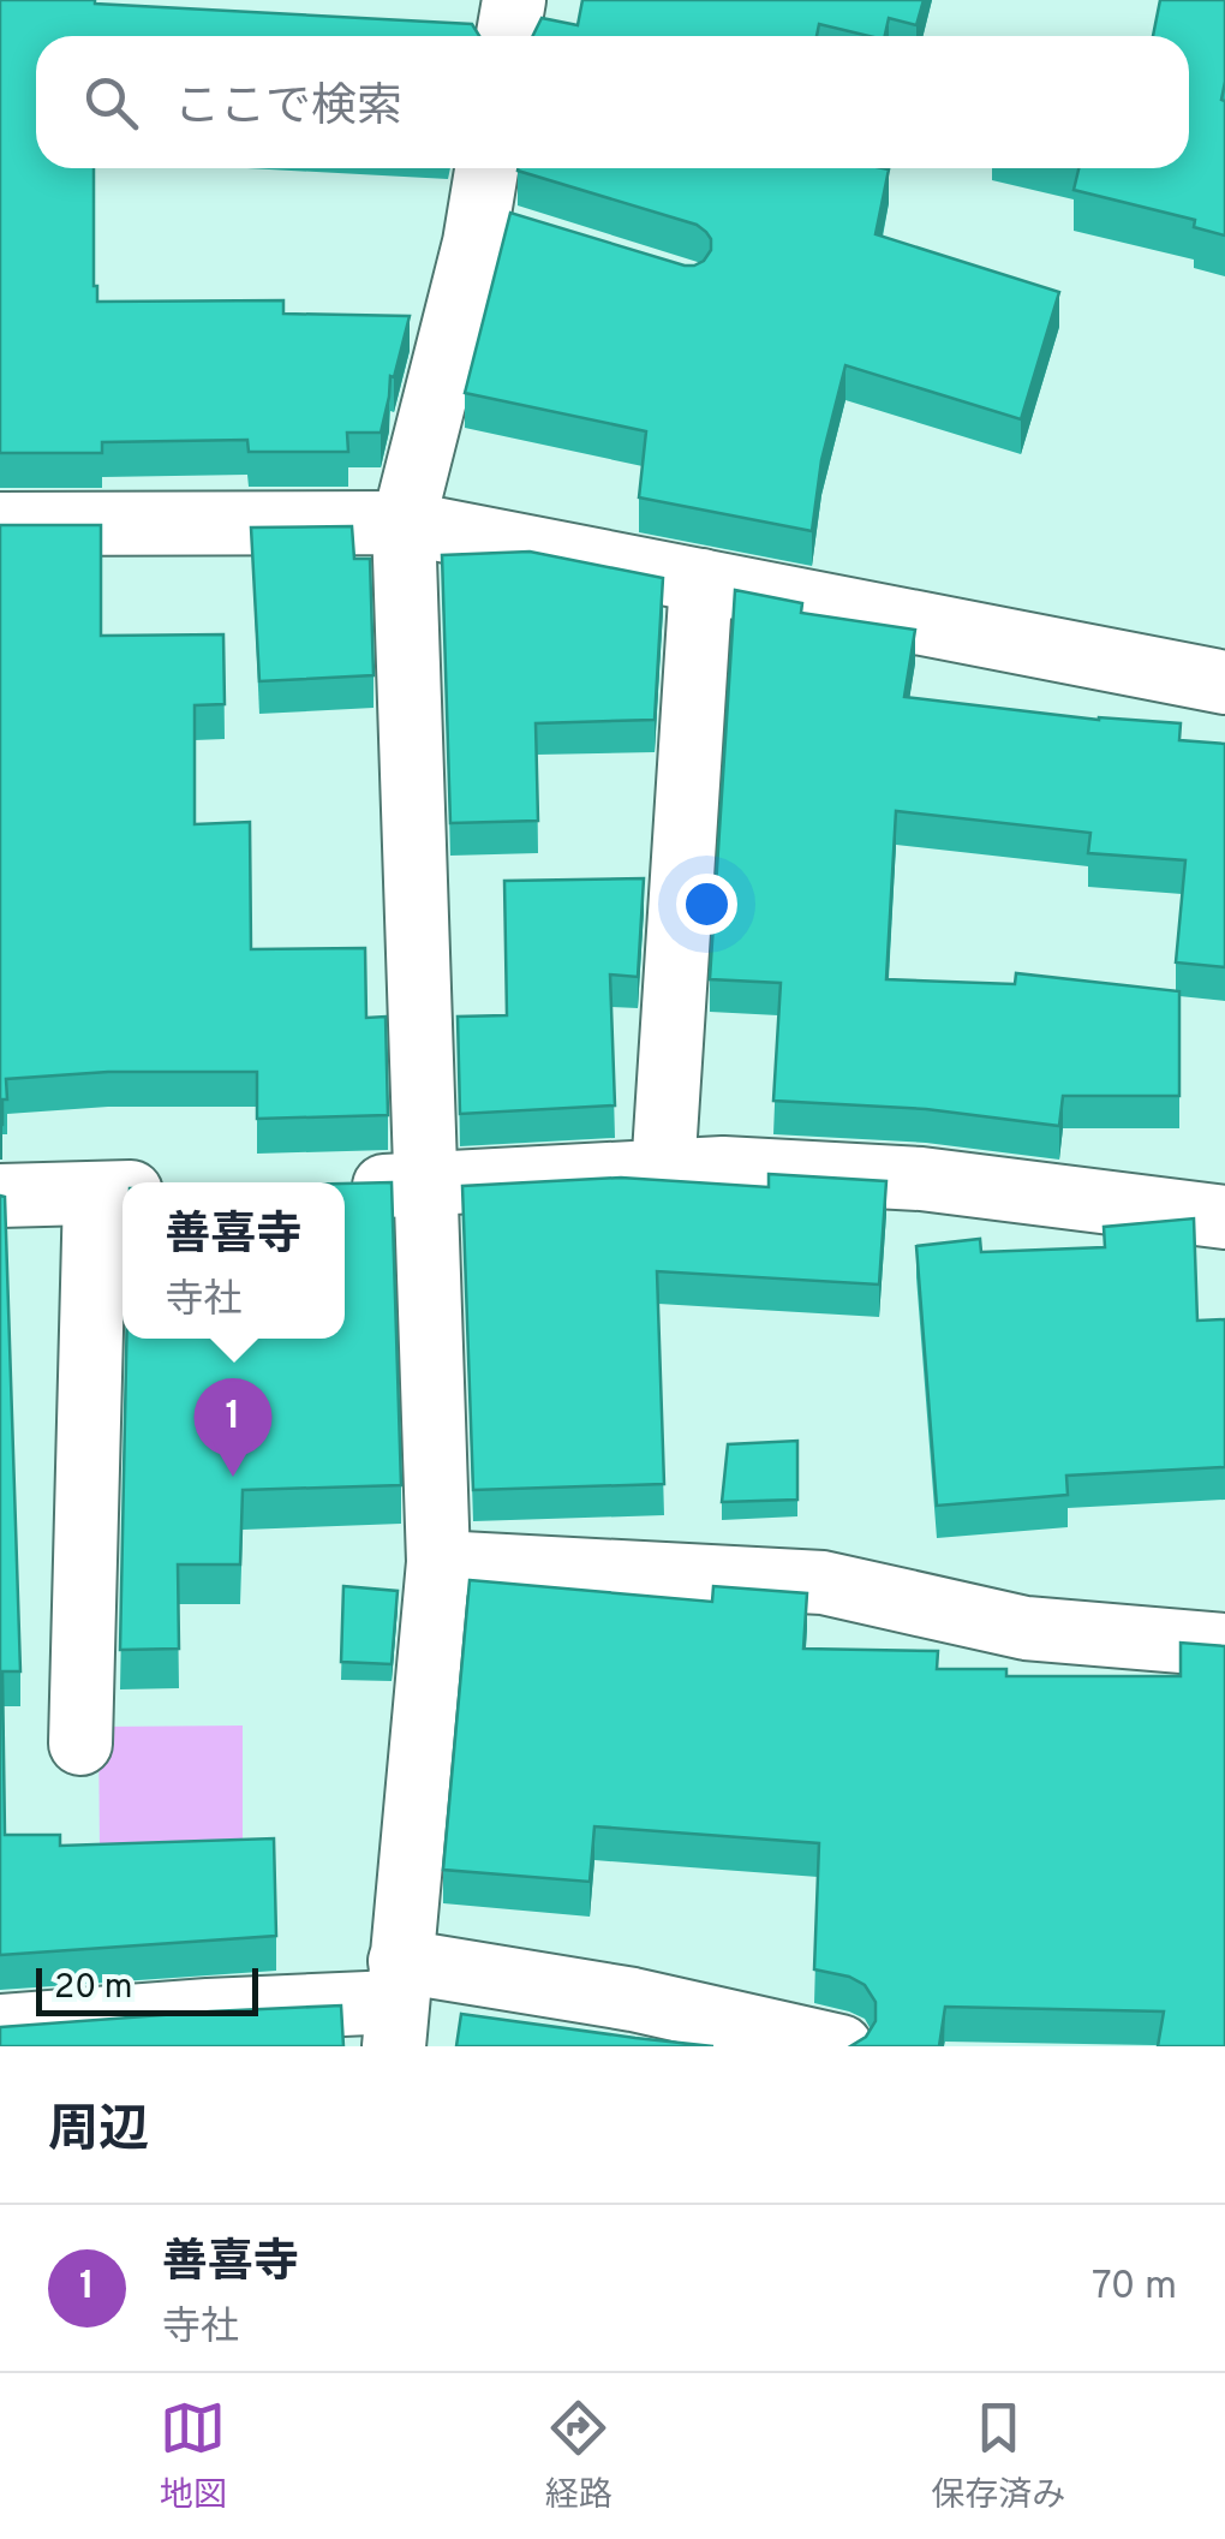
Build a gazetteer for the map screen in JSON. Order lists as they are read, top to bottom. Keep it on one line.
{"scale_bar":"20 m","page":{"search":"ここで検索","popup":["善喜寺","寺社"],"pins":"1","scale":"20 m","heading":"周辺","list":[{"mark":"1","name":"善喜寺","note":"寺社","value":"70 m"}],"nav":["地図","経路","保存済み"]}}
